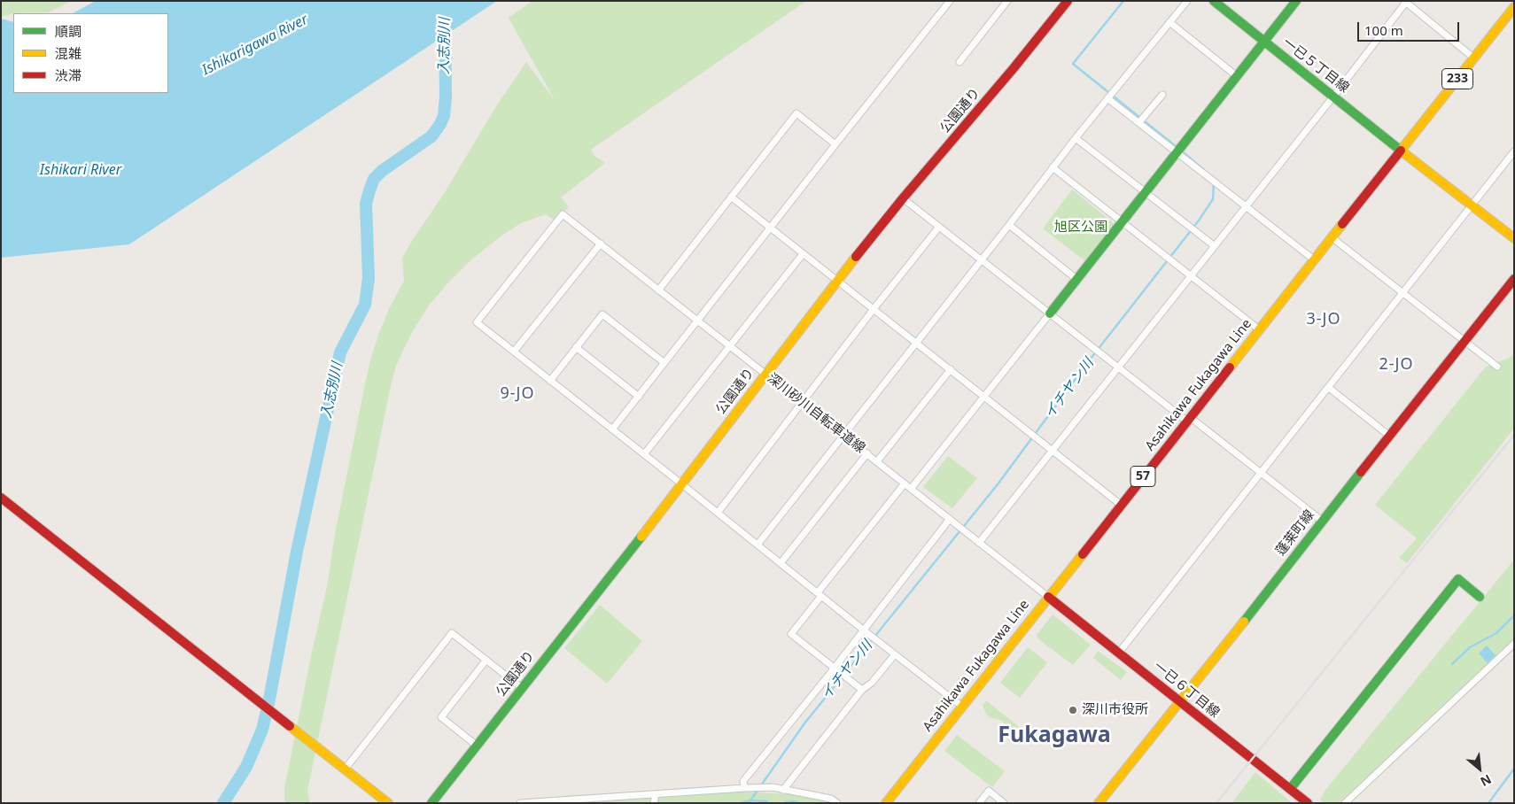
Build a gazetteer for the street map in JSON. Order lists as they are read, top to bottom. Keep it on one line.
{"streets":{"main road":["一已５丁目線","233","公園通り","Asahikawa Fukagawa Line","57","蓬莱町線","一已６丁目線"],"street":["深川砂川自転車道線"]},"crossings":[["一已５丁目線","233"],["一已５丁目線","Asahikawa Fukagawa Line"],["233","Asahikawa Fukagawa Line"],["公園通り","深川砂川自転車道線"],["Asahikawa Fukagawa Line","深川砂川自転車道線"],["Asahikawa Fukagawa Line","一已６丁目線"],["深川砂川自転車道線","一已６丁目線"],["蓬莱町線","一已６丁目線"]],"districts":["3-JO","2-JO","9-JO","Fukagawa"],"water":["Ishikarigawa River","入志別川","Ishikari River","イチヤン川"],"parks":["旭区公園"],"places":["深川市役所"],"legend":["順調","混雑","渋滞"],"scale_bar":"100 m","north":"bottom right"}
